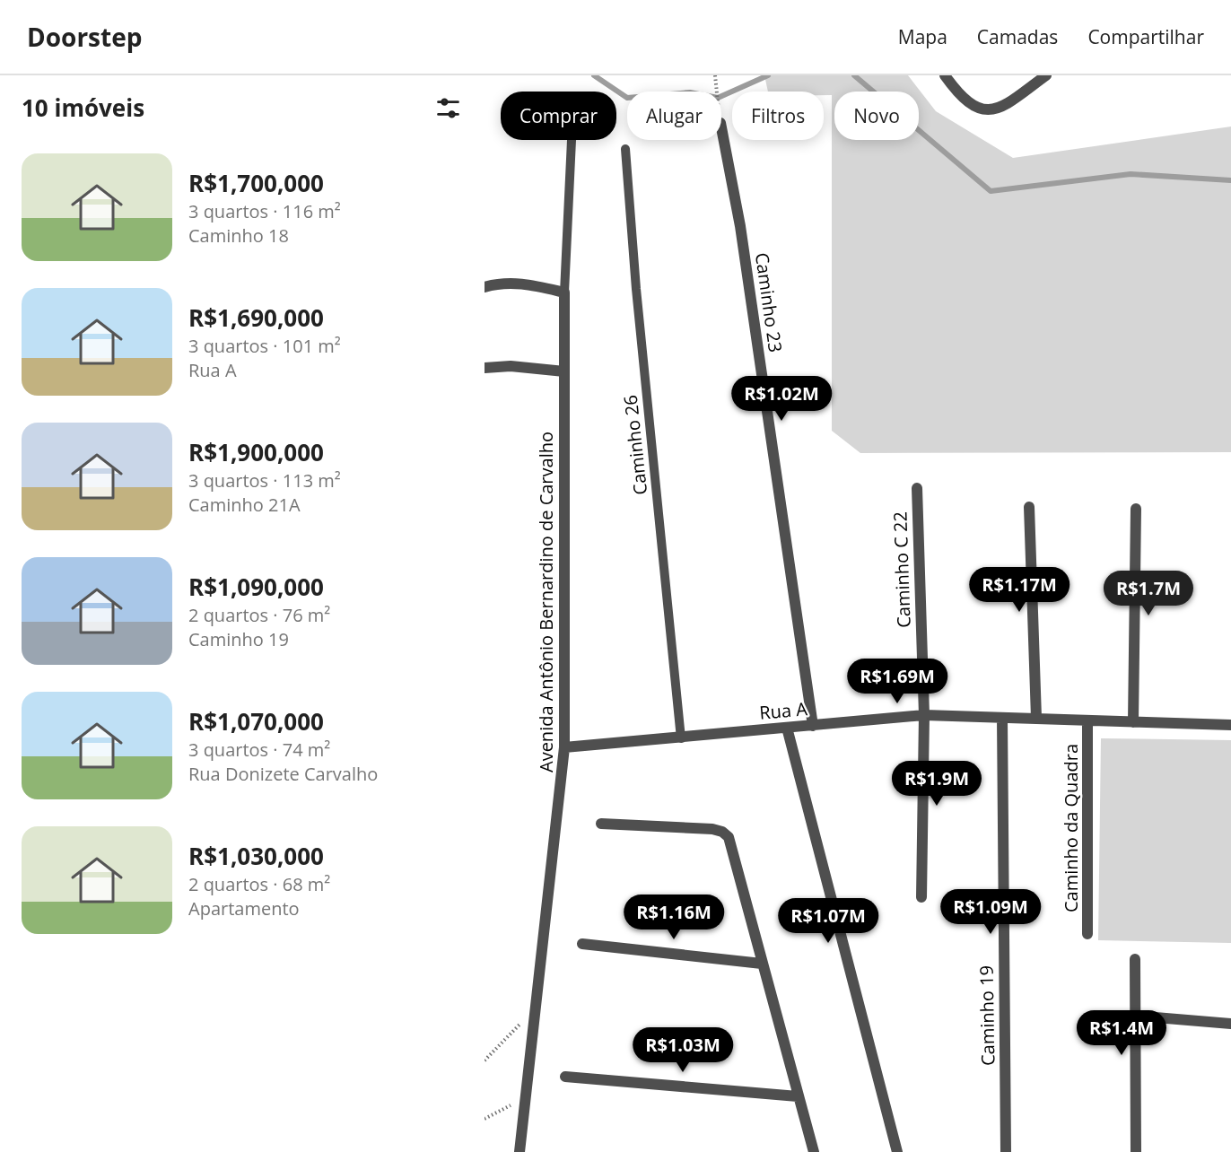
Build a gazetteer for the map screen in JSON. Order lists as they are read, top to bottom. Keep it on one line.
{"streets":{"street":["Caminho 23","Caminho C 22","Avenida Antônio Bernardino de Carvalho","Rua A","Caminho da Quadra","Caminho 19"],"lane":["Caminho 26"]},"crossings":[["Caminho 23","Rua A"],["Caminho 26","Rua A"],["Caminho C 22","Rua A"],["Avenida Antônio Bernardino de Carvalho","Rua A"],["Rua A","Caminho da Quadra"],["Rua A","Caminho 19"]],"page":{"header":"Doorstep","nav":["Mapa","Camadas","Compartilhar"],"heading":"10 imóveis","chip":["Comprar","Alugar","Filtros","Novo"],"list":[{"name":"R$1,700,000","note":"3 quartos · 116 m² · Caminho 18"},{"name":"R$1,690,000","note":"3 quartos · 101 m² · Rua A"},{"name":"R$1,900,000","note":"3 quartos · 113 m² · Caminho 21A"},{"name":"R$1,090,000","note":"2 quartos · 76 m² · Caminho 19"},{"name":"R$1,070,000","note":"3 quartos · 74 m² · Rua Donizete Carvalho"},{"name":"R$1,030,000","note":"2 quartos · 68 m² · Apartamento"}],"price":["R$1.02M","R$1.17M","R$1.7M","R$1.69M","R$1.9M","R$1.09M","R$1.16M","R$1.07M","R$1.4M","R$1.03M"]}}
